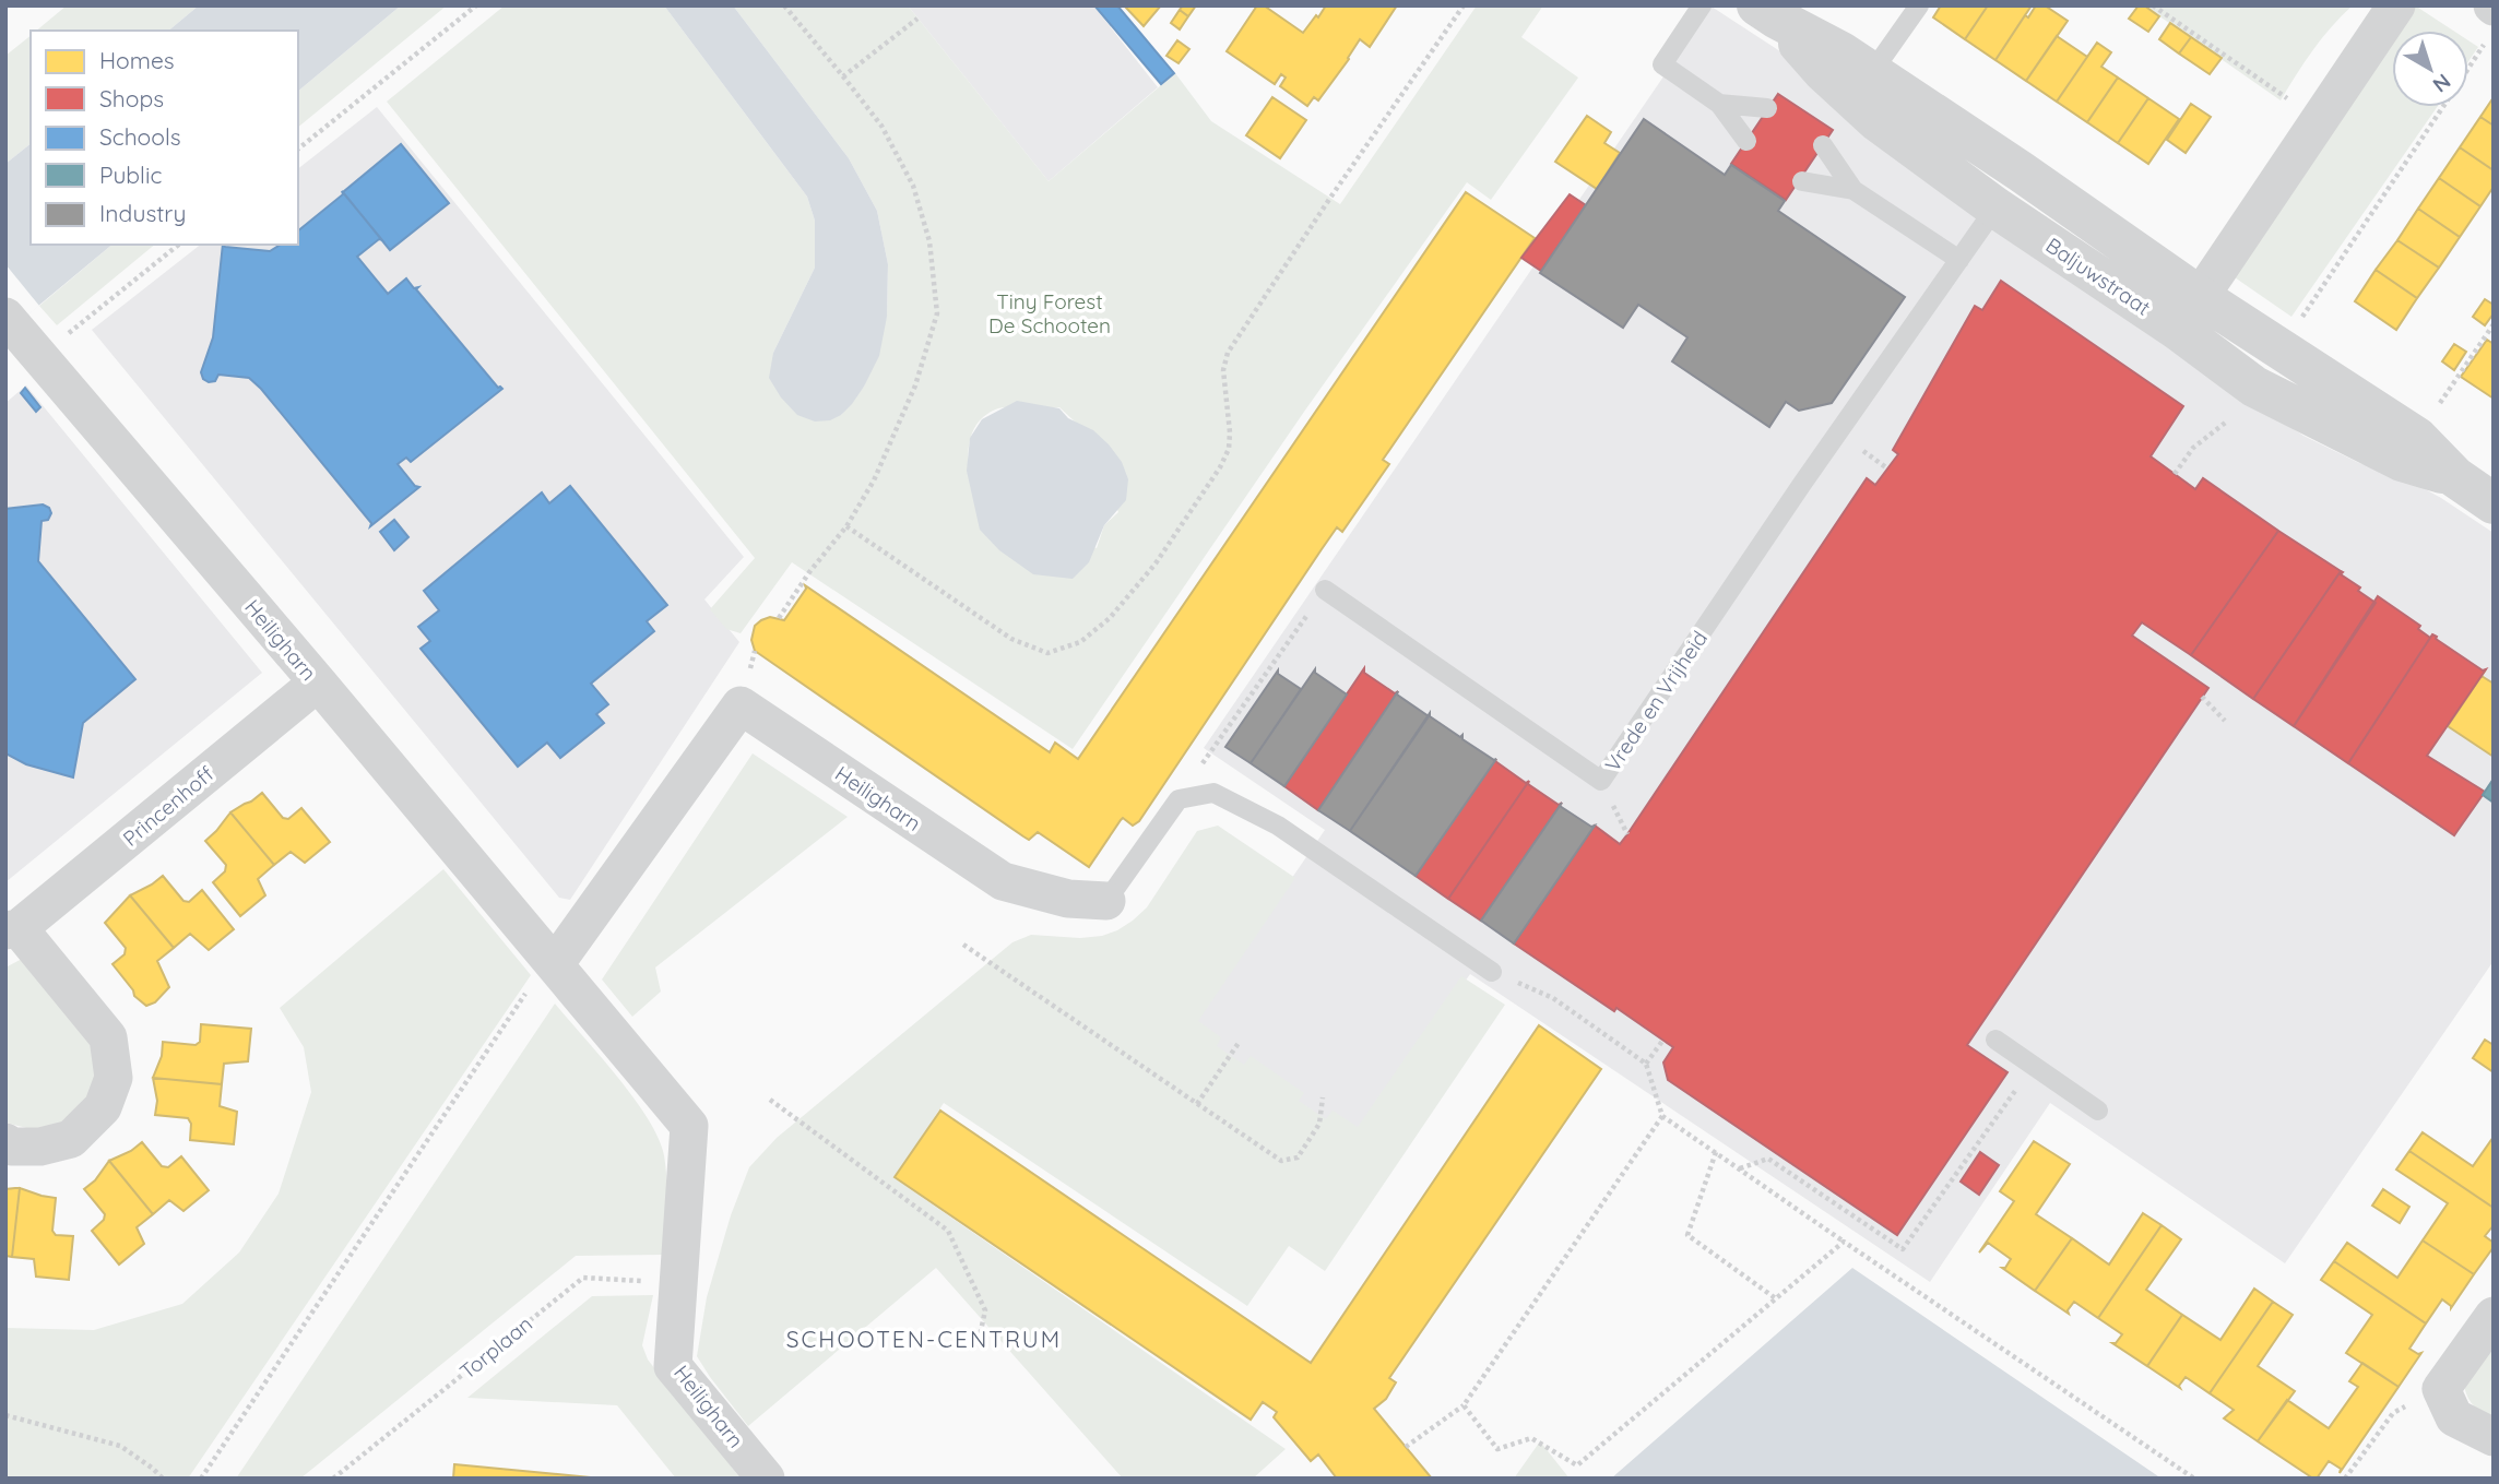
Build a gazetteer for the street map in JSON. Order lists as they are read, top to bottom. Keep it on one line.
{"streets":{"street":["Baljuwstraat","Heiligharn","Princenhoff"],"lane":["Vrede en Vrijheid"],"path":["Torplaan"]},"crossings":[["Baljuwstraat","Vrede en Vrijheid"],["Heiligharn","Princenhoff"],["Heiligharn","Torplaan"]],"districts":["SCHOOTEN-CENTRUM"],"parks":["Tiny Forest De Schooten"],"legend":["Homes","Shops","Schools","Public","Industry"],"north":"bottom right"}
